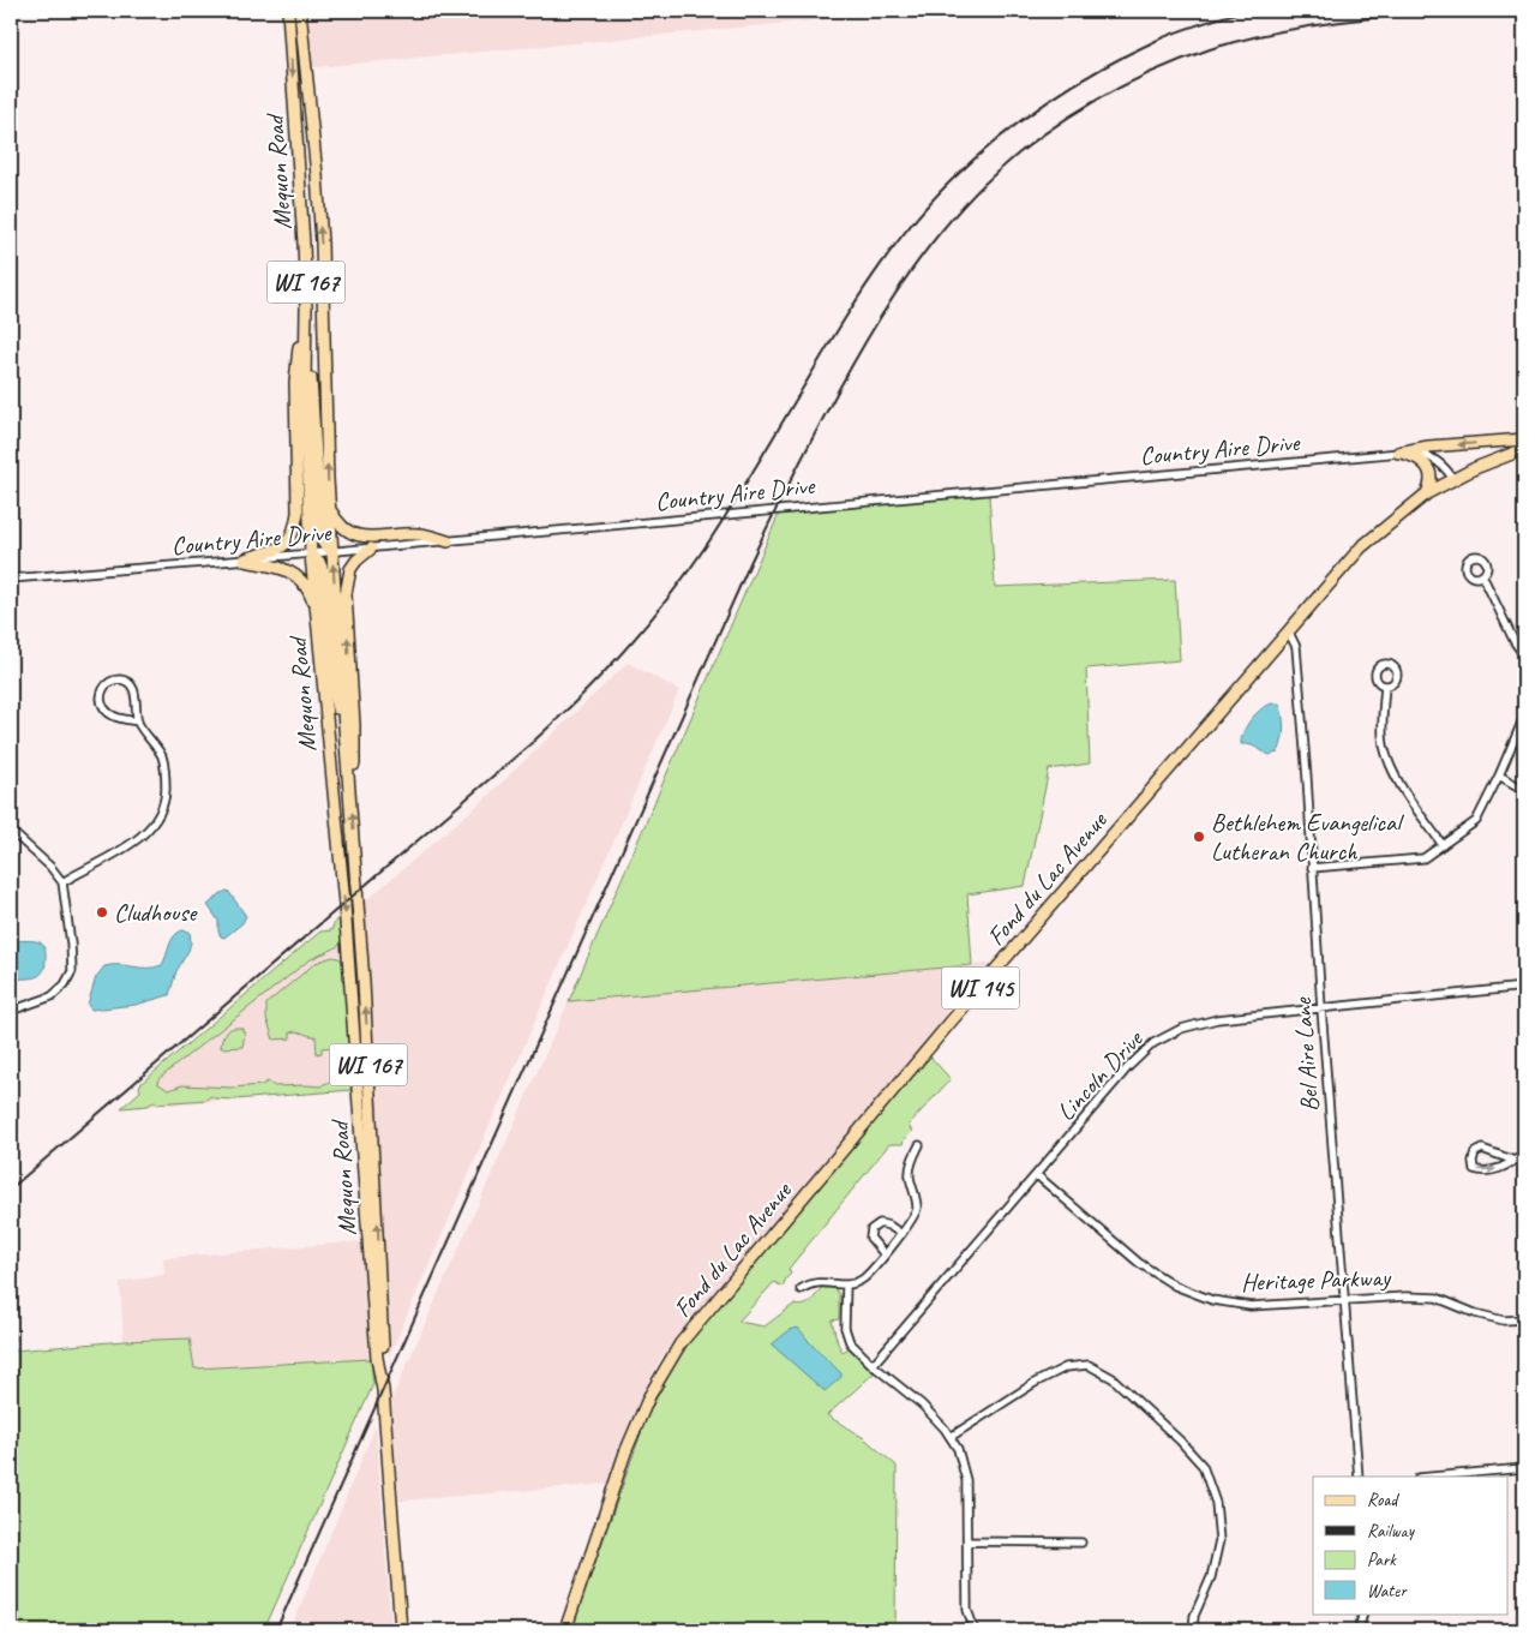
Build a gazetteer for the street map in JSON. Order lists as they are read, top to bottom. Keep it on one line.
{"streets":{"main road":["Mequon Road","WI 167","Fond du Lac Avenue","WI 145"],"street":["Country Aire Drive","Bel Aire Lane","Lincoln Drive","Heritage Parkway"]},"crossings":[["Mequon Road","Country Aire Drive"],["Country Aire Drive","Fond du Lac Avenue"],["Fond du Lac Avenue","Bel Aire Lane"],["Bel Aire Lane","Lincoln Drive"],["Bel Aire Lane","Heritage Parkway"],["Lincoln Drive","Heritage Parkway"]],"places":["Bethlehem Evangelical Lutheran Church","Cludhouse"],"legend":["Road","Railway","Park","Water"]}
